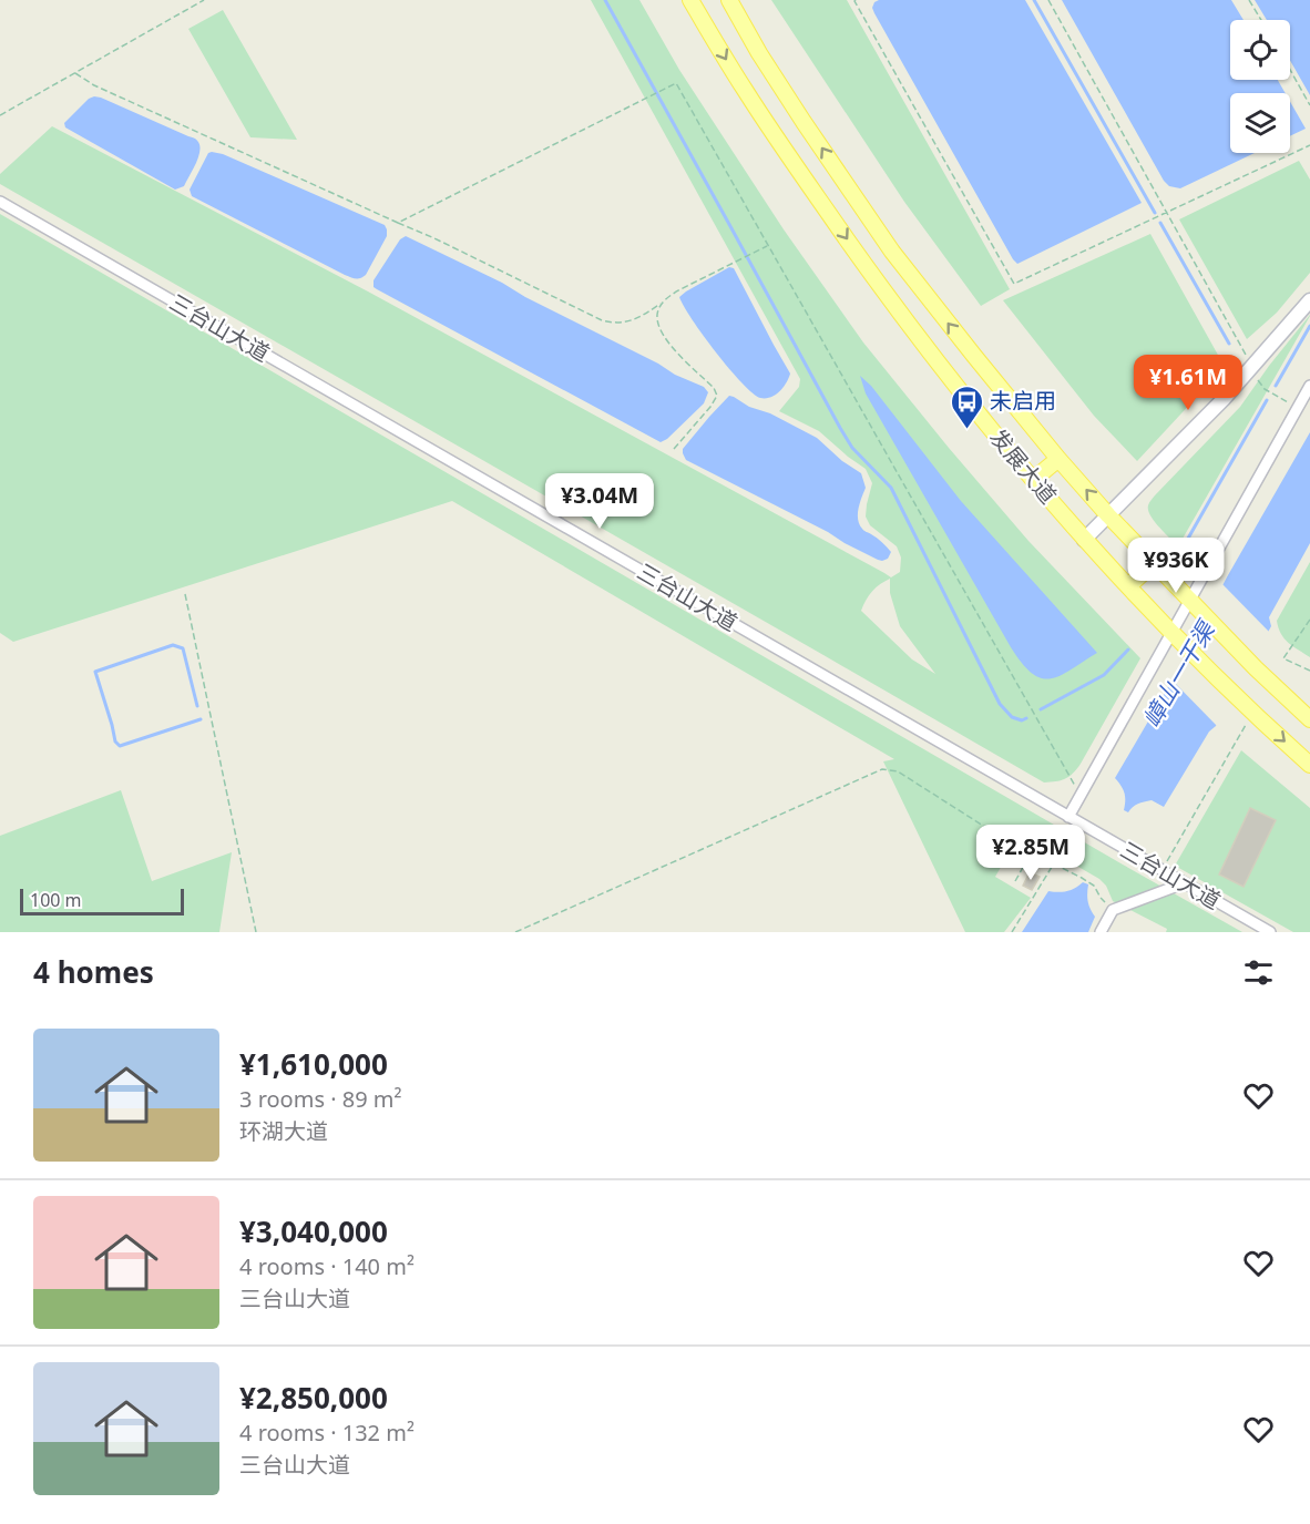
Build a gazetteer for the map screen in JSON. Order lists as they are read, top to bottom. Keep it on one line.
{"streets":{"main road":["发展大道"],"street":["三台山大道"]},"water":["嶂山一干渠"],"places":{"bus stop":["未启用"]},"scale_bar":"100 m","page":{"price":["¥1.61M","¥3.04M","¥936K","¥2.85M"],"scale":"100 m","heading":"4 homes","list":[{"name":"¥1,610,000","note":"3 rooms · 89 m² · 环湖大道"},{"name":"¥3,040,000","note":"4 rooms · 140 m² · 三台山大道"},{"name":"¥2,850,000","note":"4 rooms · 132 m² · 三台山大道"}]}}
